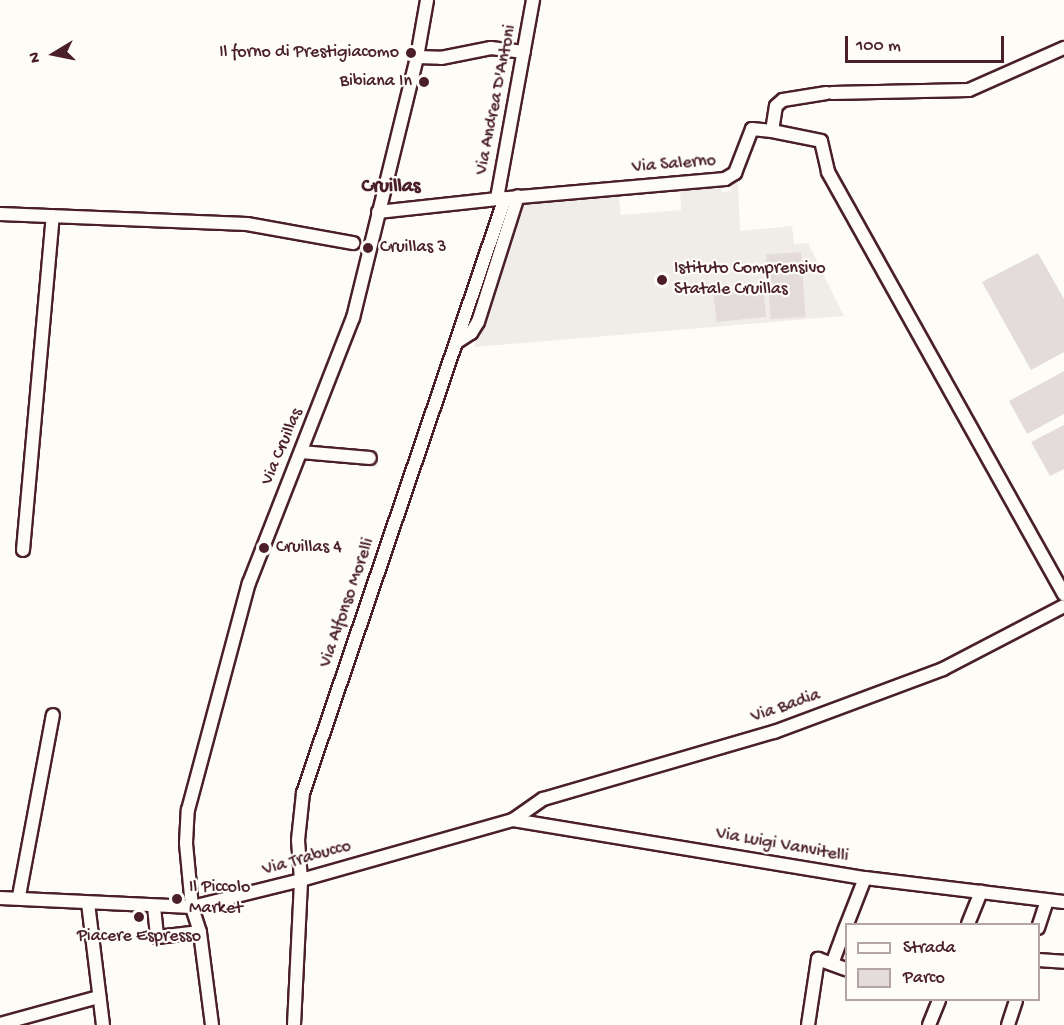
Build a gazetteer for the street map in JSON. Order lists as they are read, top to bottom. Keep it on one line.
{"streets":{"street":["Via Andrea D'Antoni","Via Salerno","Via Cruillas","Via Alfonso Morelli","Via Badia","Via Luigi Vanvitelli","Via Trabucco"]},"crossings":[["Via Andrea D'Antoni","Via Salerno"],["Via Andrea D'Antoni","Via Alfonso Morelli"],["Via Salerno","Via Cruillas"],["Via Salerno","Via Alfonso Morelli"],["Via Cruillas","Via Trabucco"],["Via Alfonso Morelli","Via Trabucco"],["Via Badia","Via Luigi Vanvitelli"],["Via Badia","Via Trabucco"],["Via Luigi Vanvitelli","Via Trabucco"]],"districts":["Cruillas"],"places":["Il forno di Prestigiacomo","Bibiana In","Cruillas 3","Istituto Comprensivo Statale Cruillas","Cruillas 4","Il Piccolo Market","Piacere Espresso"],"legend":["Strada","Parco"],"scale_bar":"100 m","north":"left"}
